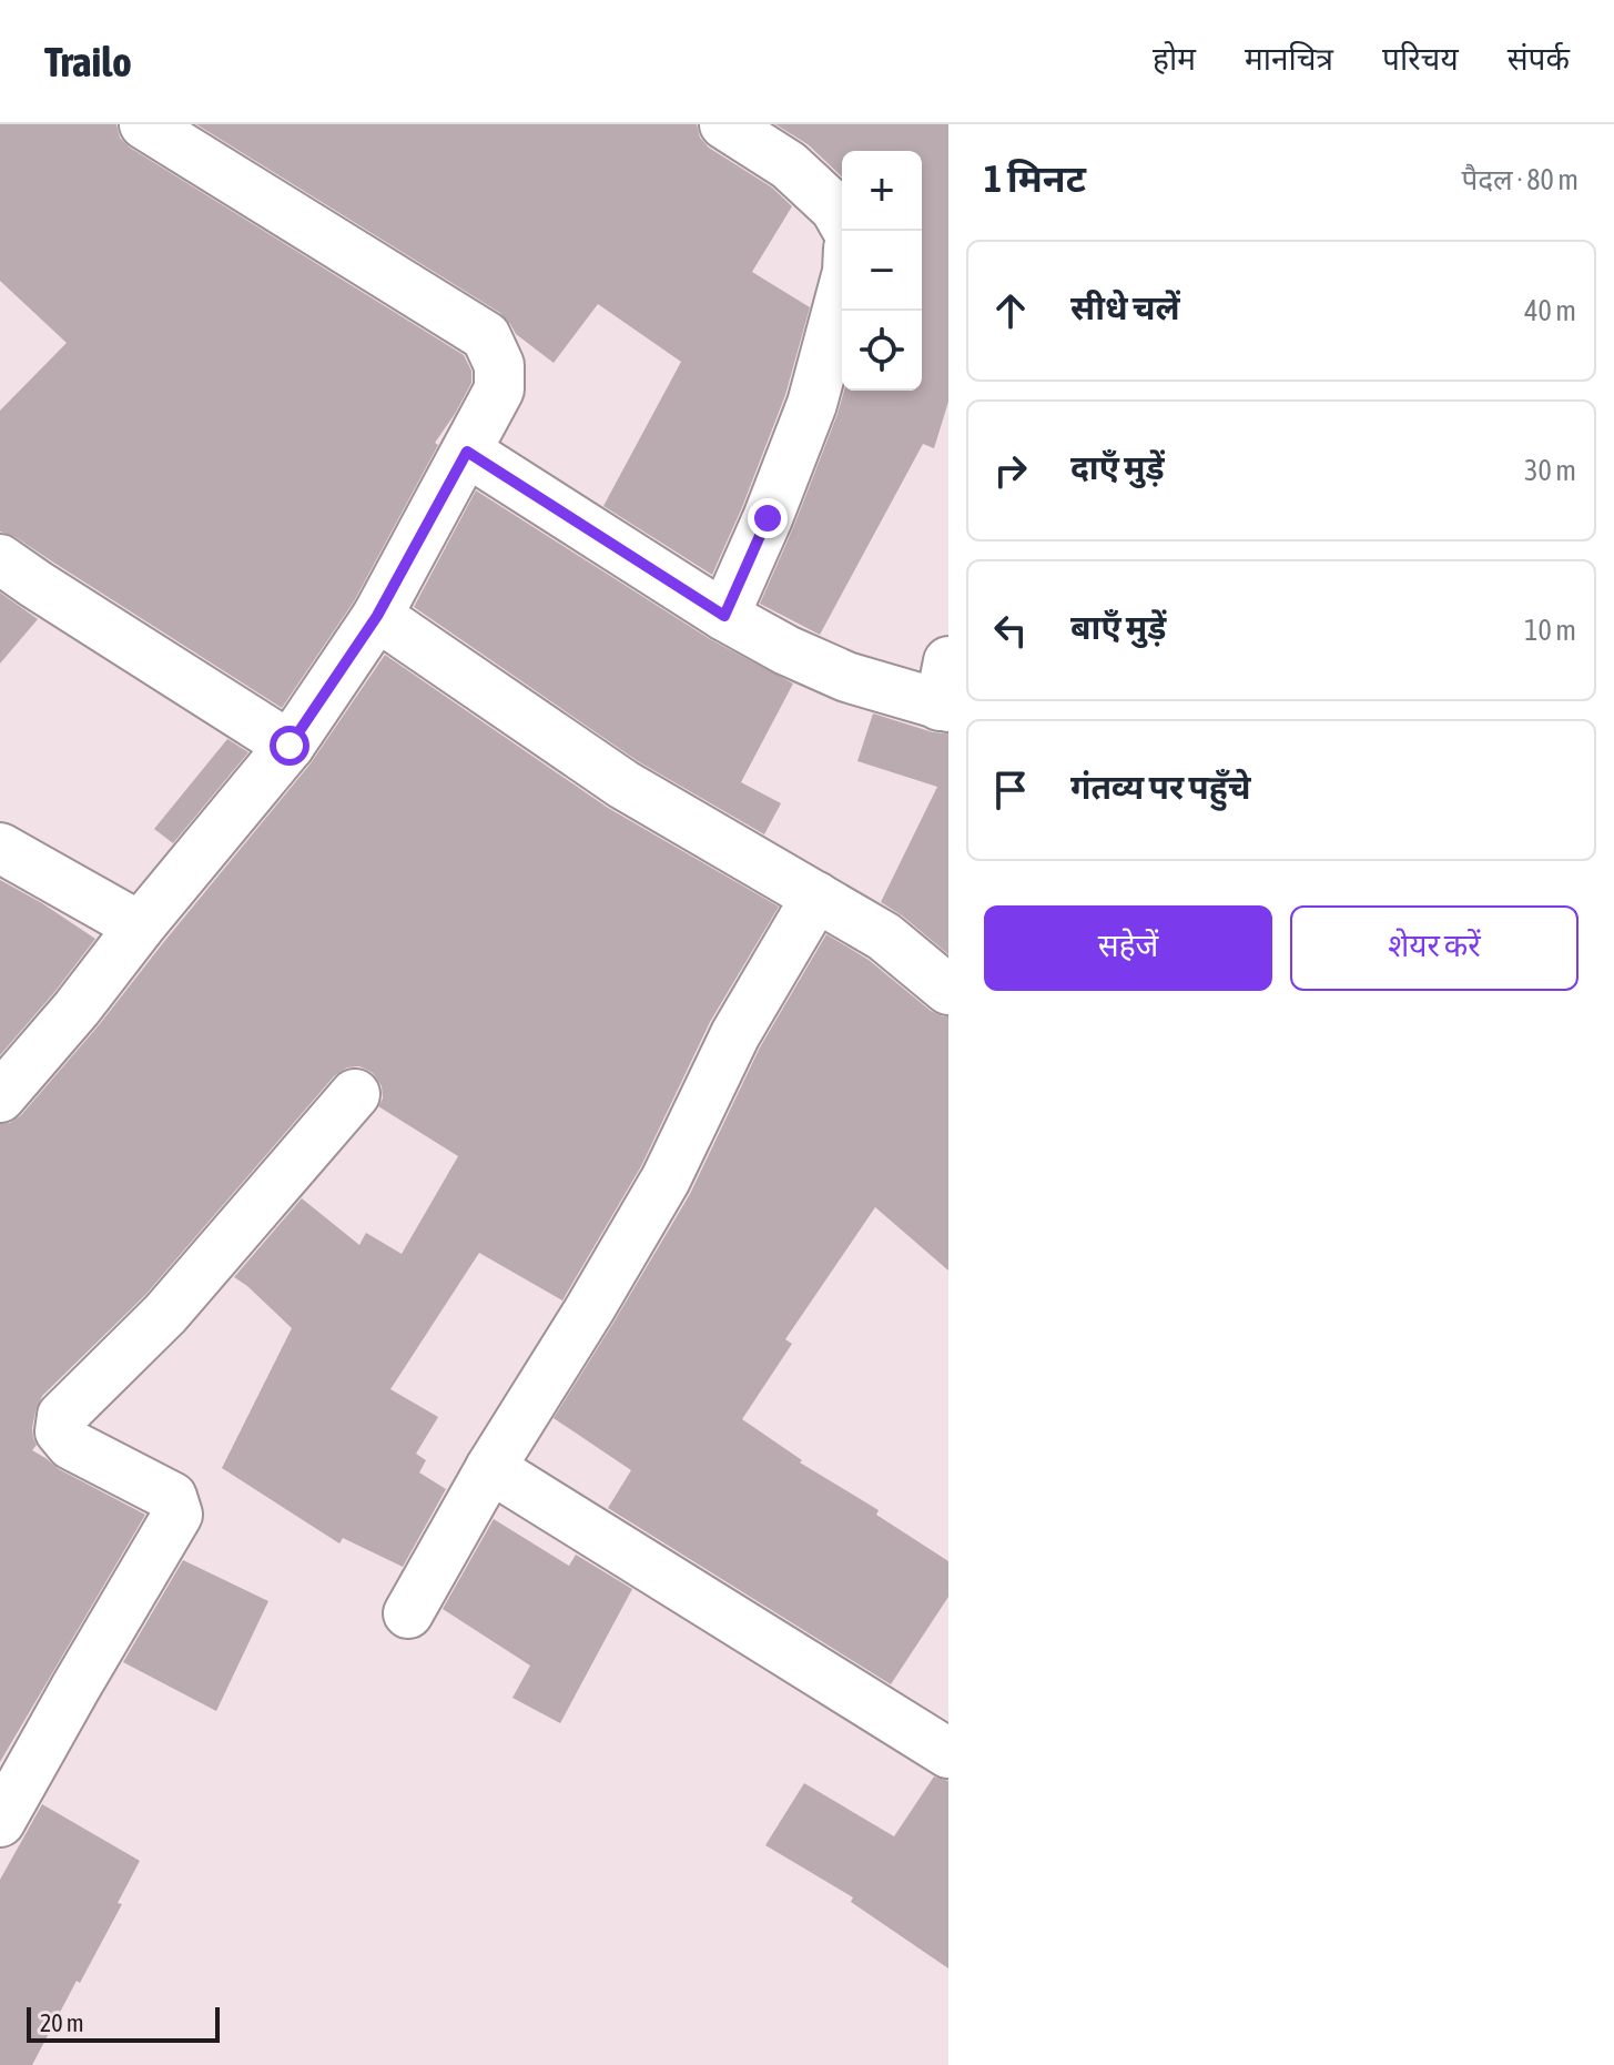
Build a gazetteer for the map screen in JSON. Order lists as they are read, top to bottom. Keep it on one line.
{"scale_bar":"20 m","page":{"header":"Trailo","nav":["होम","मानचित्र","परिचय","संपर्क"],"heading":["1 मिनट","पैदल · 80 m"],"map_buttons":["+","−"],"list":[["सीधे चलें","40 m"],["दाएँ मुड़ें","30 m"],["बाएँ मुड़ें","10 m"],"गंतव्य पर पहुँचे"],"buttons":["सहेजें","शेयर करें"],"scale":"20 m"}}
